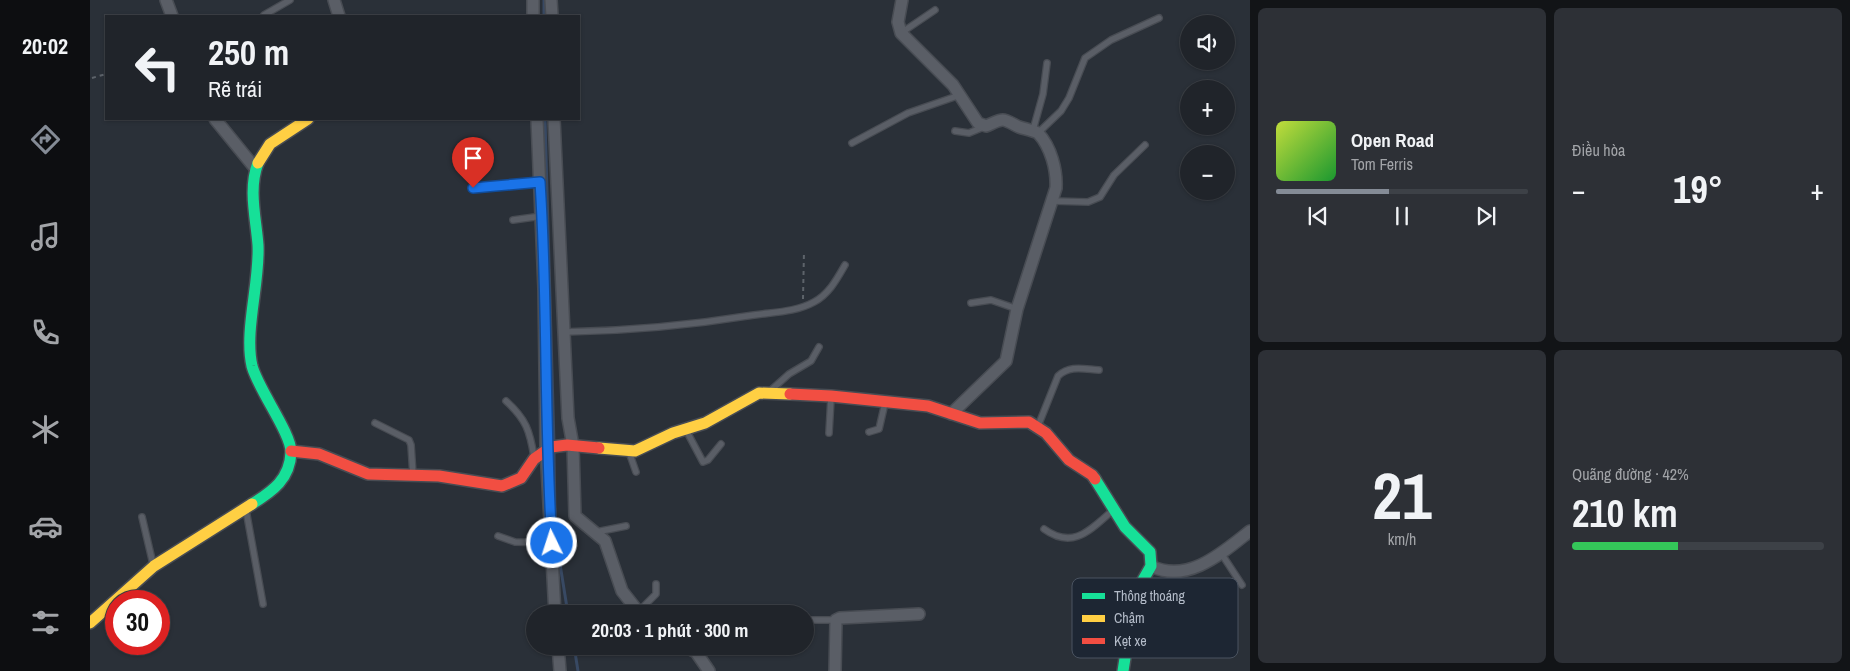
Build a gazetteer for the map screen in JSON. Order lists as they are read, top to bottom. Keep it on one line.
{"legend":["Thông thoáng","Chậm","Kẹt xe"],"page":{"tabs":"20:02","tile":["Điều hòa",["21","km/h"],["Quãng đường · 42%","210 km"]],"map_buttons":["+","−"],"turn":["250 m","Rẽ trái"],"song":["Open Road","Tom Ferris"],"heat":["−","19°","+"],"limit":"30","trip":"20:03 · 1 phút · 300 m"}}
